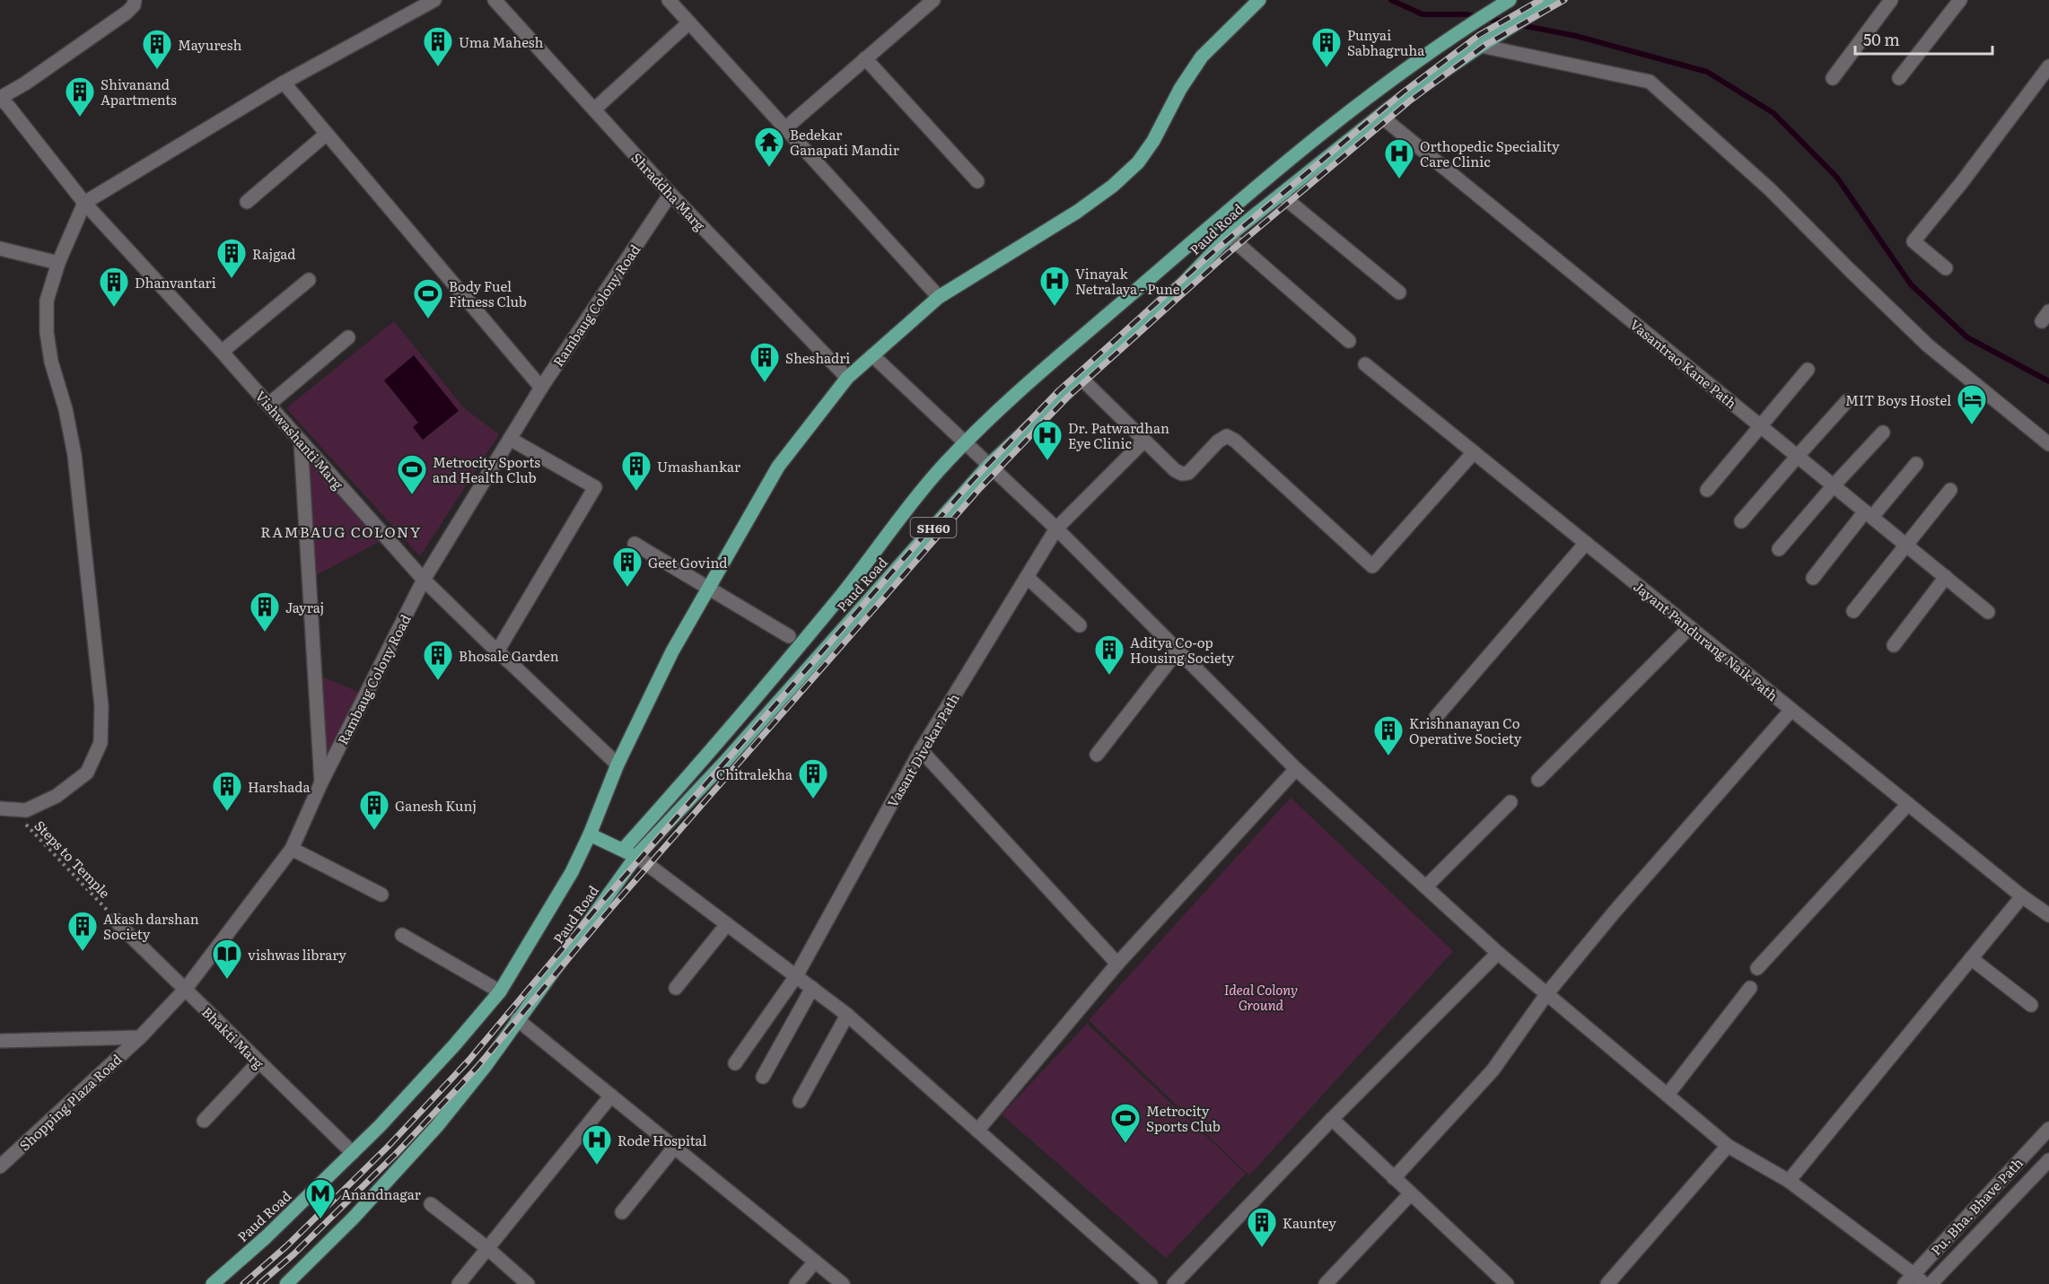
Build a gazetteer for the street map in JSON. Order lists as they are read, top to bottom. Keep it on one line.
{"streets":{"main road":["Paud Road","SH60"],"street":["Shraddha Marg","Rambaug Colony Road","Vasantrao Kane Path","Vishwashanti Marg","Jayant Pandurang Naik Path","Vasant Divekar Path","Bhakti Marg","Shopping Plaza Road","Pu. Bha. Bhave Path"],"path":["Steps to Temple"]},"crossings":[["Shraddha Marg","Paud Road"],["Shraddha Marg","Rambaug Colony Road"],["Paud Road","Vasantrao Kane Path"],["Paud Road","Vishwashanti Marg"],["Paud Road","Bhakti Marg"],["Rambaug Colony Road","Vishwashanti Marg"],["Rambaug Colony Road","Bhakti Marg"],["Rambaug Colony Road","Shopping Plaza Road"],["Steps to Temple","Bhakti Marg"]],"districts":["RAMBAUG COLONY"],"parks":["Ideal Colony Ground"],"places":{"building":["Uma Mahesh","Punyai Sabhagruha","Mayuresh","Shivanand Apartments","Rajgad","Dhanvantari","Sheshadri","Umashankar","Geet Govind","Jayraj","Aditya Co-op Housing Society","Bhosale Garden","Krishnanayan Co Operative Society","Chitralekha","Harshada","Ganesh Kunj","Akash darshan Society","Kauntey"],"temple":["Bedekar Ganapati Mandir"],"hospital":["Orthopedic Speciality Care Clinic","Vinayak Netralaya - Pune","Dr. Patwardhan Eye Clinic","Rode Hospital"],"sports":["Body Fuel Fitness Club","Metrocity Sports and Health Club","Metrocity Sports Club"],"hotel":["MIT Boys Hostel"],"library":["vishwas library"],"metro station":["Anandnagar"]},"scale_bar":"50 m"}
